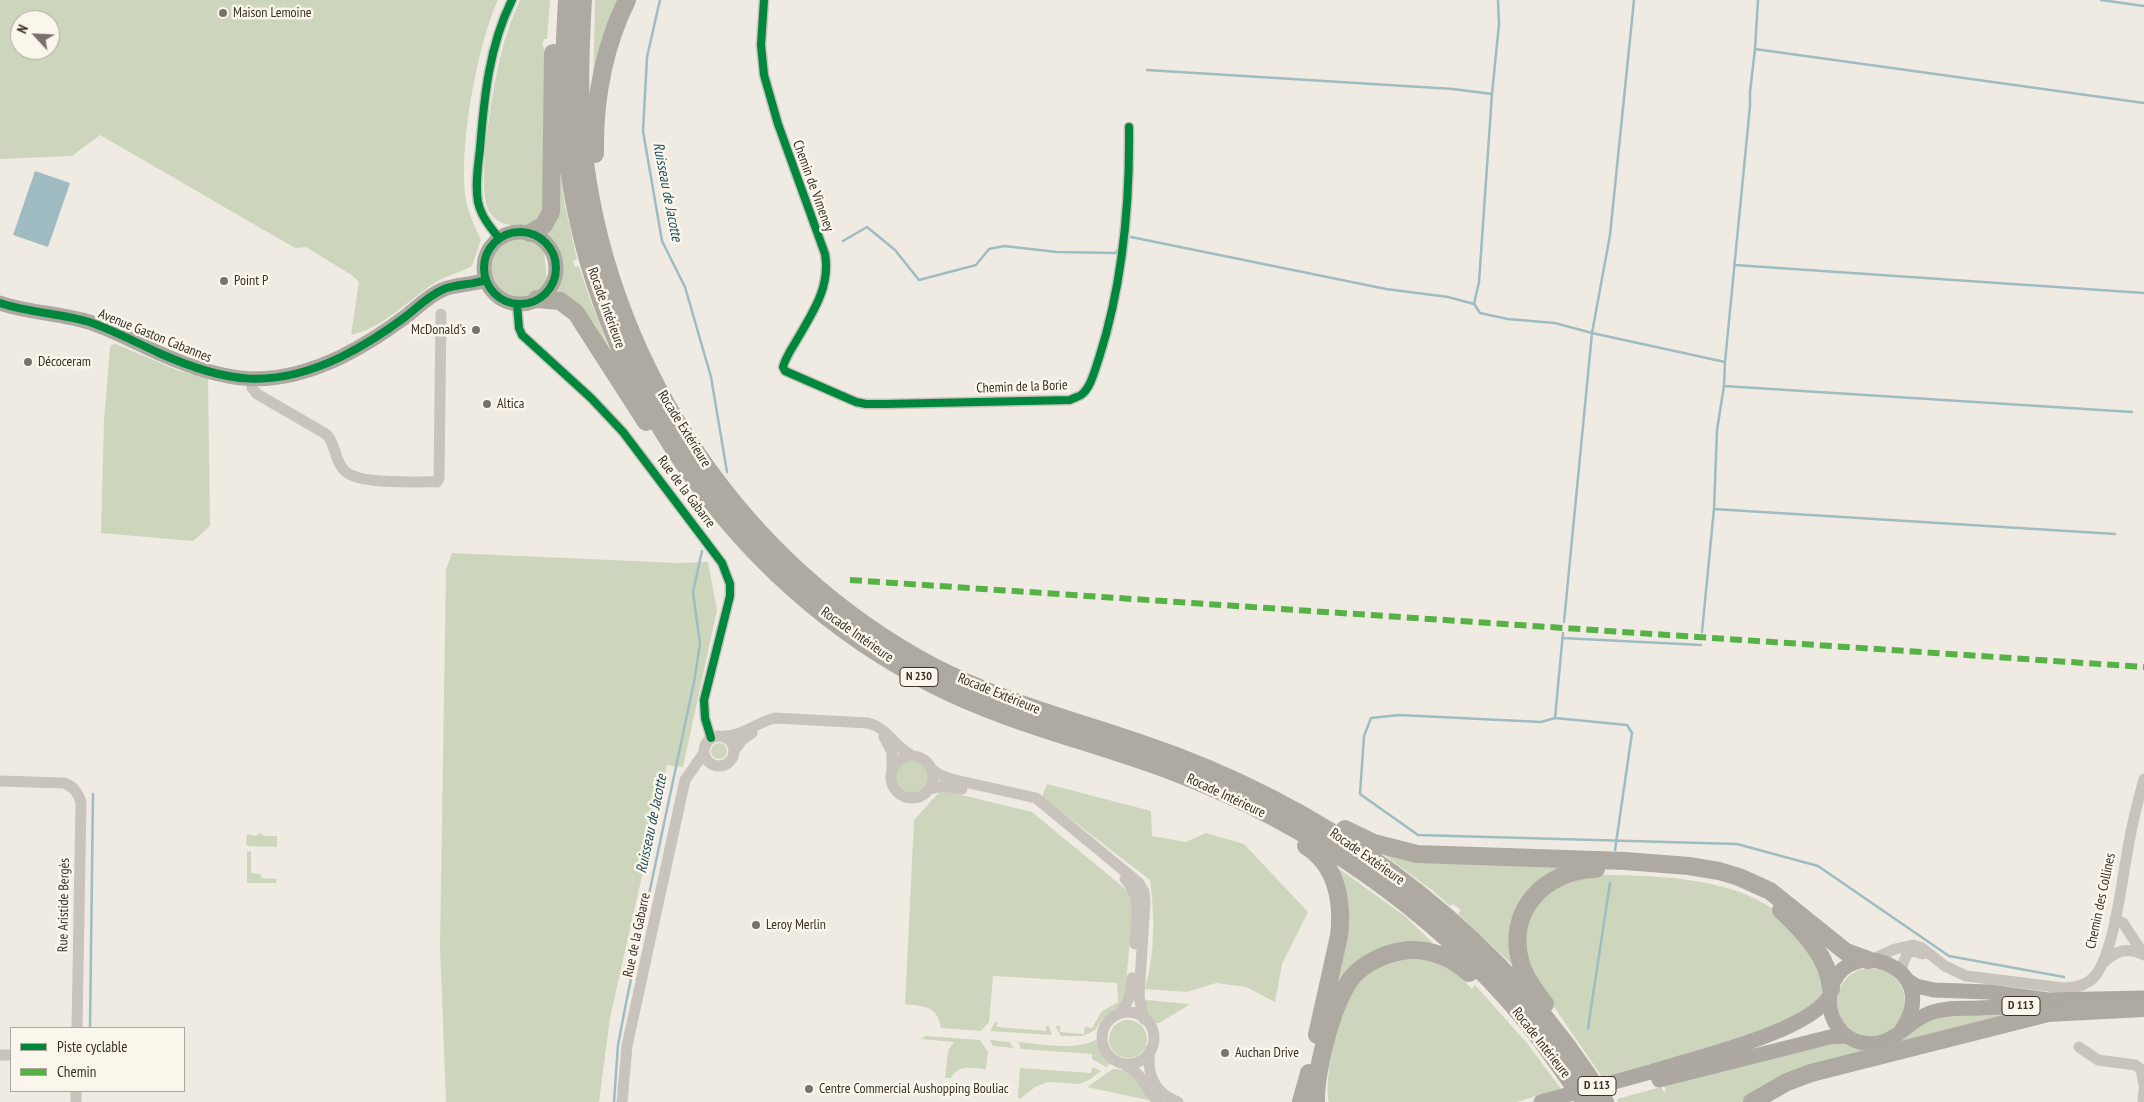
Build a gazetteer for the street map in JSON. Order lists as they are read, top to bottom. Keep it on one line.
{"streets":{"highway":["Rocade Intérieure","Rocade Extérieure","N 230"],"main road":["Avenue Gaston Cabannes","D 113"],"street":["Chemin de Vimeney","Chemin de la Borie","Rue de la Gabarre","Chemin des Collines","Rue Aristide Bergès"]},"crossings":[["Chemin de Vimeney","Chemin de la Borie"],["Rocade Intérieure","Rocade Extérieure"],["Avenue Gaston Cabannes","Rue de la Gabarre"],["Chemin des Collines","D 113"]],"water":["Ruisseau de Jacotte"],"places":["Maison Lemoine","Point P","McDonald's","Décoceram","Altica","Leroy Merlin","Auchan Drive","Centre Commercial Aushopping Bouliac"],"legend":["Piste cyclable","Chemin"],"north":"top left"}
